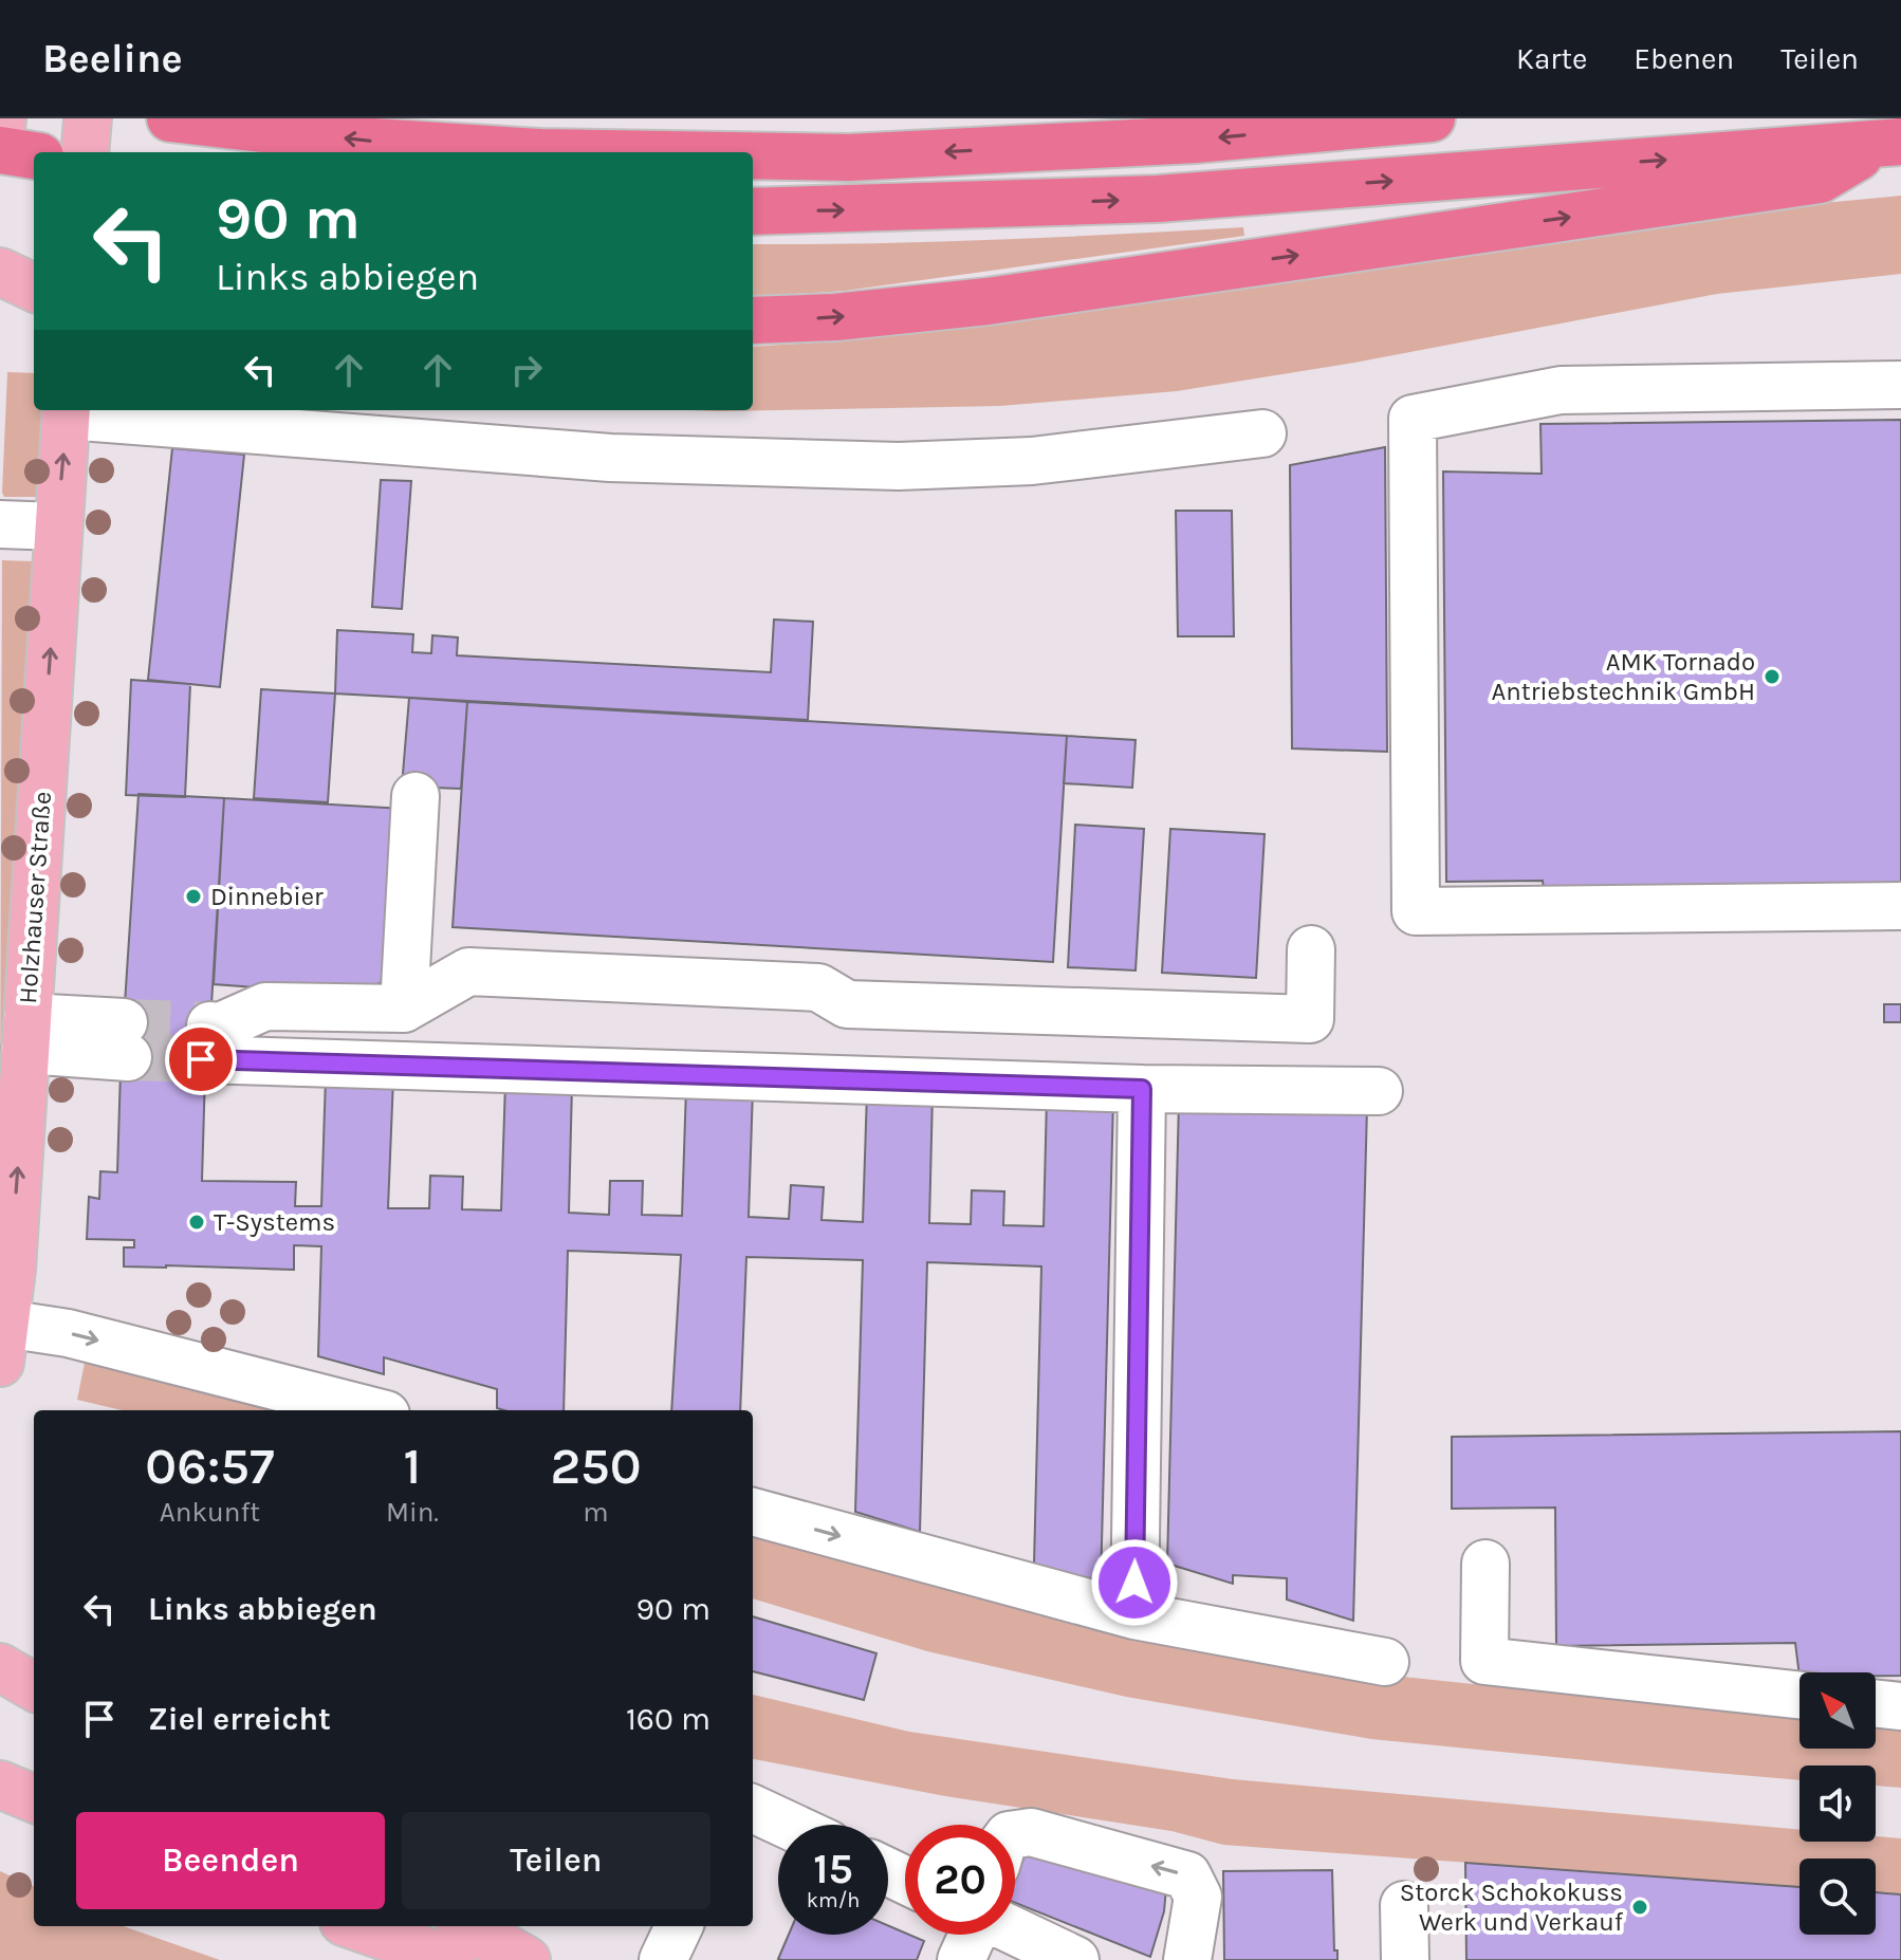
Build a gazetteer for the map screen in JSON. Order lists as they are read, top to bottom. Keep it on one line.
{"streets":{"main road":["Holzhauser Straße"]},"one_way":["Holzhauser Straße"],"places":["AMK Tornado Antriebstechnik GmbH","Dinnebier","T-Systems","Storck Schokokuss Werk und Verkauf"],"north":"top left","page":{"header":"Beeline","nav":["Karte","Ebenen","Teilen"],"turn":["90 m","Links abbiegen"],"eta":["06:57","Ankunft","1","Min.","250","m"],"list":[{"name":"Links abbiegen","value":"90 m"},{"name":"Ziel erreicht","value":"160 m"}],"buttons":["Beenden","Teilen"],"speed":"15 km/h","limit":"20"}}
